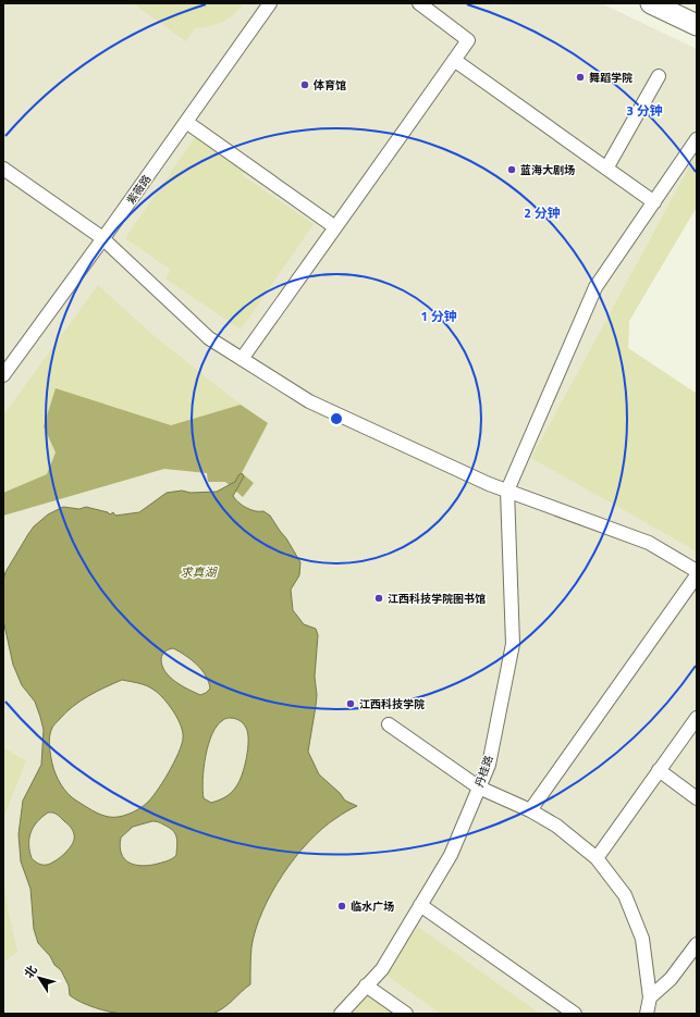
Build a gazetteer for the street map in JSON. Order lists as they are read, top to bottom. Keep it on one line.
{"streets":{"street":["紫薇路","丹桂路"]},"water":["求真湖"],"places":["舞蹈学院","体育馆","蓝海大剧场","江西科技学院图书馆","江西科技学院","临水广场"],"north":"top left","rings":["3 分钟","2 分钟","1 分钟"]}
